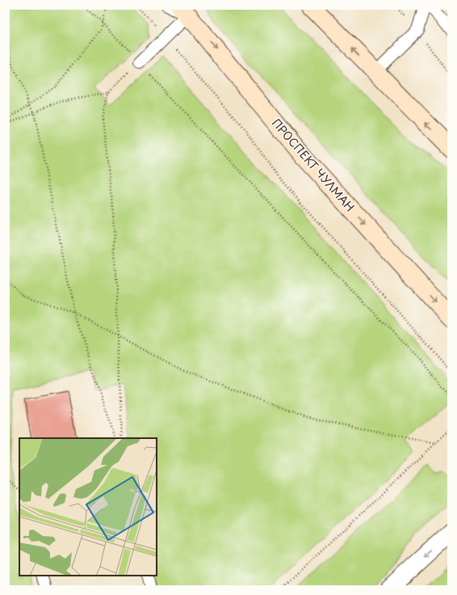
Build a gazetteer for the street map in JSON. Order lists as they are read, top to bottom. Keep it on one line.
{"streets":{"main road":["ПРОСПЕКТ ЧУЛМАН"]}}
